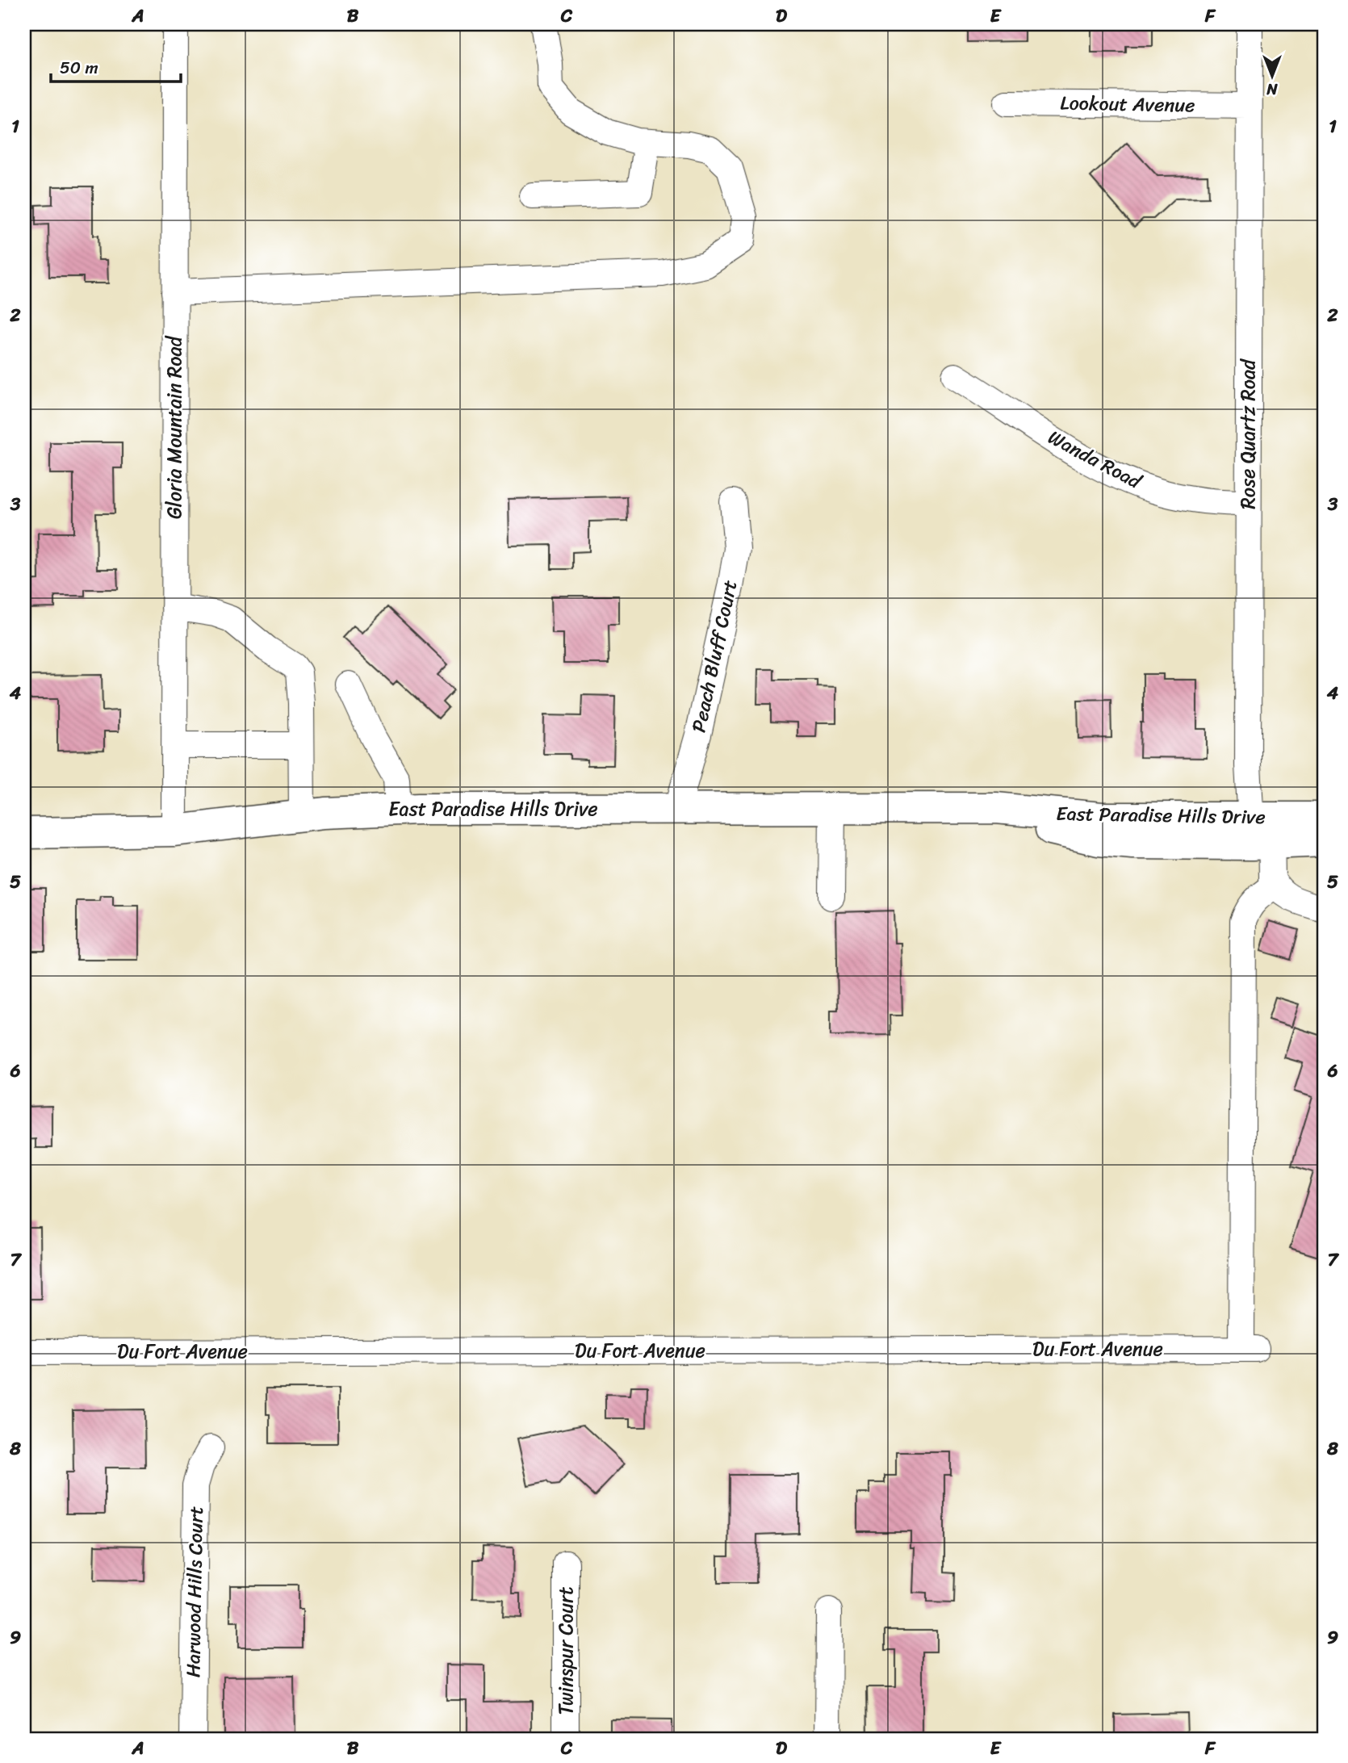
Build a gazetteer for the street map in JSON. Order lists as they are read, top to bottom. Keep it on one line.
{"streets":{"main road":["East Paradise Hills Drive"],"street":["Lookout Avenue","Gloria Mountain Road","Rose Quartz Road","Wanda Road","Peach Bluff Court","Du Fort Avenue","Harwood Hills Court","Twinspur Court"]},"crossings":[["Lookout Avenue","Rose Quartz Road"],["Gloria Mountain Road","East Paradise Hills Drive"],["Rose Quartz Road","Wanda Road"],["Rose Quartz Road","East Paradise Hills Drive"],["Rose Quartz Road","Du Fort Avenue"],["Peach Bluff Court","East Paradise Hills Drive"]],"scale_bar":"50 m","north":"bottom","grid":{"columns":["A","B","C","D","E","F"],"rows":["1","2","3","4","5","6","7","8","9"]}}
